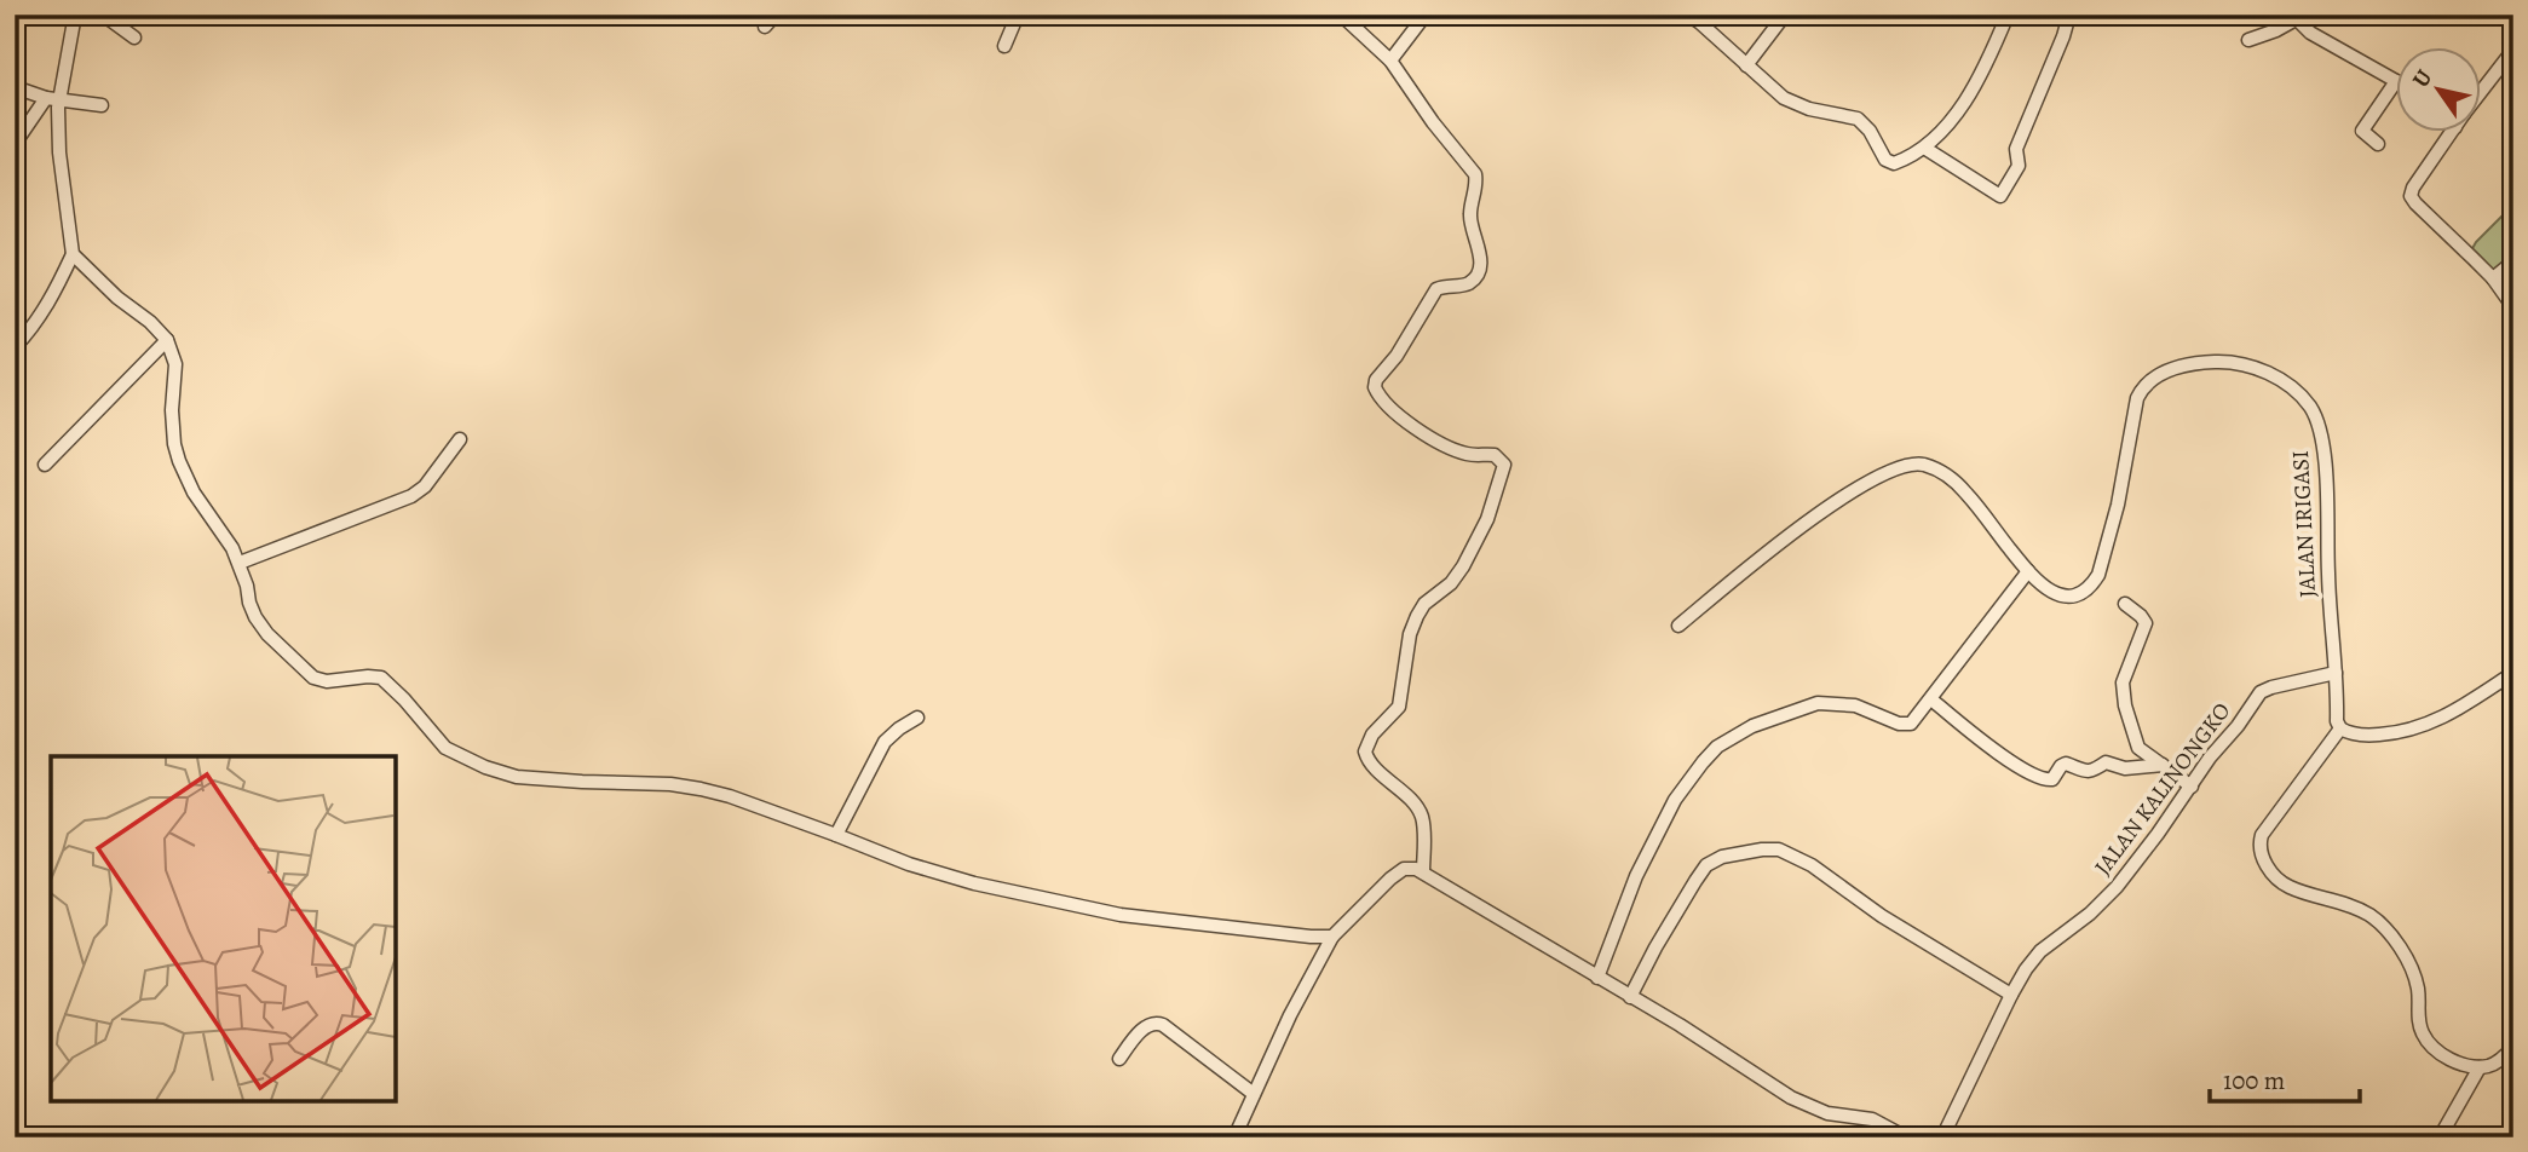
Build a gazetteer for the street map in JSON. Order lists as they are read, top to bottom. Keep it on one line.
{"streets":{"street":["JALAN IRIGASI","JALAN KALINONGKO"]},"crossings":[["JALAN IRIGASI","JALAN KALINONGKO"]],"scale_bar":"100 m","north":"top left"}
